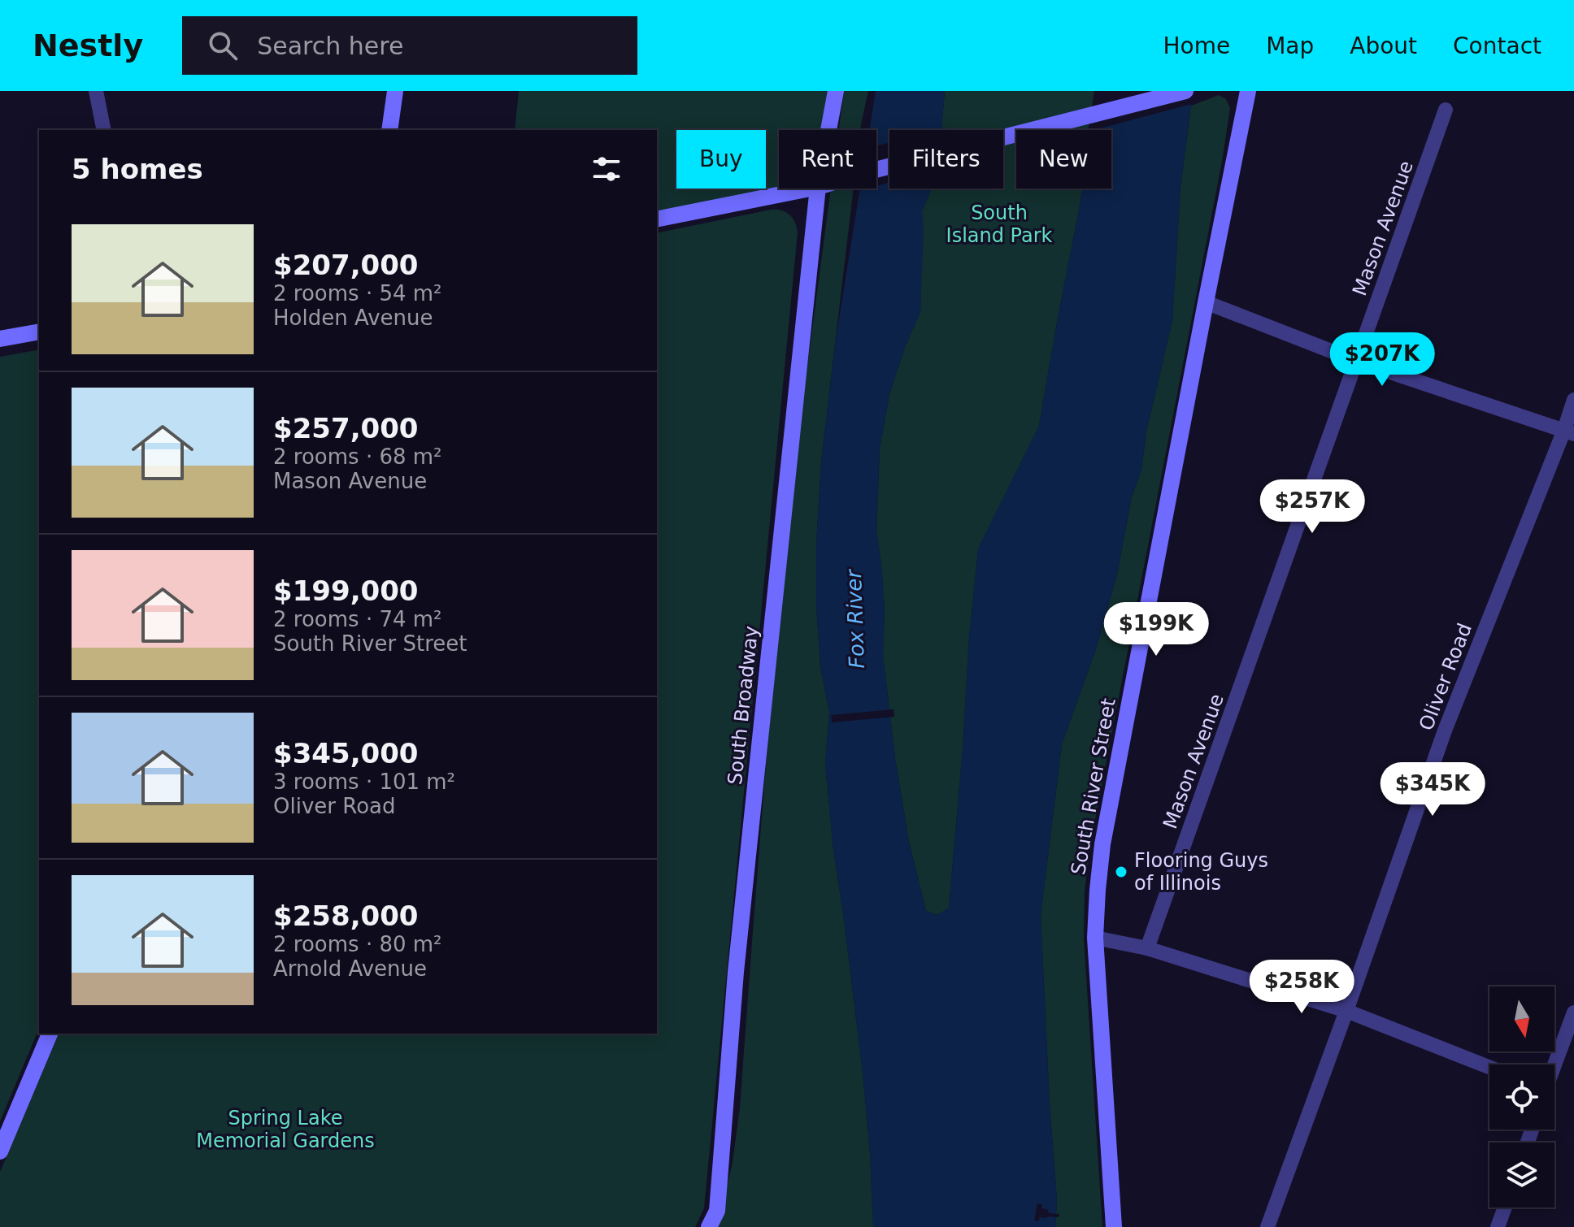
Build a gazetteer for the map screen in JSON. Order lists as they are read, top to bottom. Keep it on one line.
{"streets":{"street":["Mason Avenue","Oliver Road","South Broadway","South River Street"]},"water":["Fox River"],"parks":["South Island Park","Spring Lake Memorial Gardens"],"places":["Flooring Guys of Illinois"],"north":"bottom","page":{"header":"Nestly","search":"Search here","nav":["Home","Map","About","Contact"],"chip":["Buy","Rent","Filters","New"],"heading":"5 homes","list":[{"name":"$207,000","note":"2 rooms · 54 m² · Holden Avenue"},{"name":"$257,000","note":"2 rooms · 68 m² · Mason Avenue"},{"name":"$199,000","note":"2 rooms · 74 m² · South River Street"},{"name":"$345,000","note":"3 rooms · 101 m² · Oliver Road"},{"name":"$258,000","note":"2 rooms · 80 m² · Arnold Avenue"}],"price":["$207K","$257K","$199K","$345K","$258K"]}}
